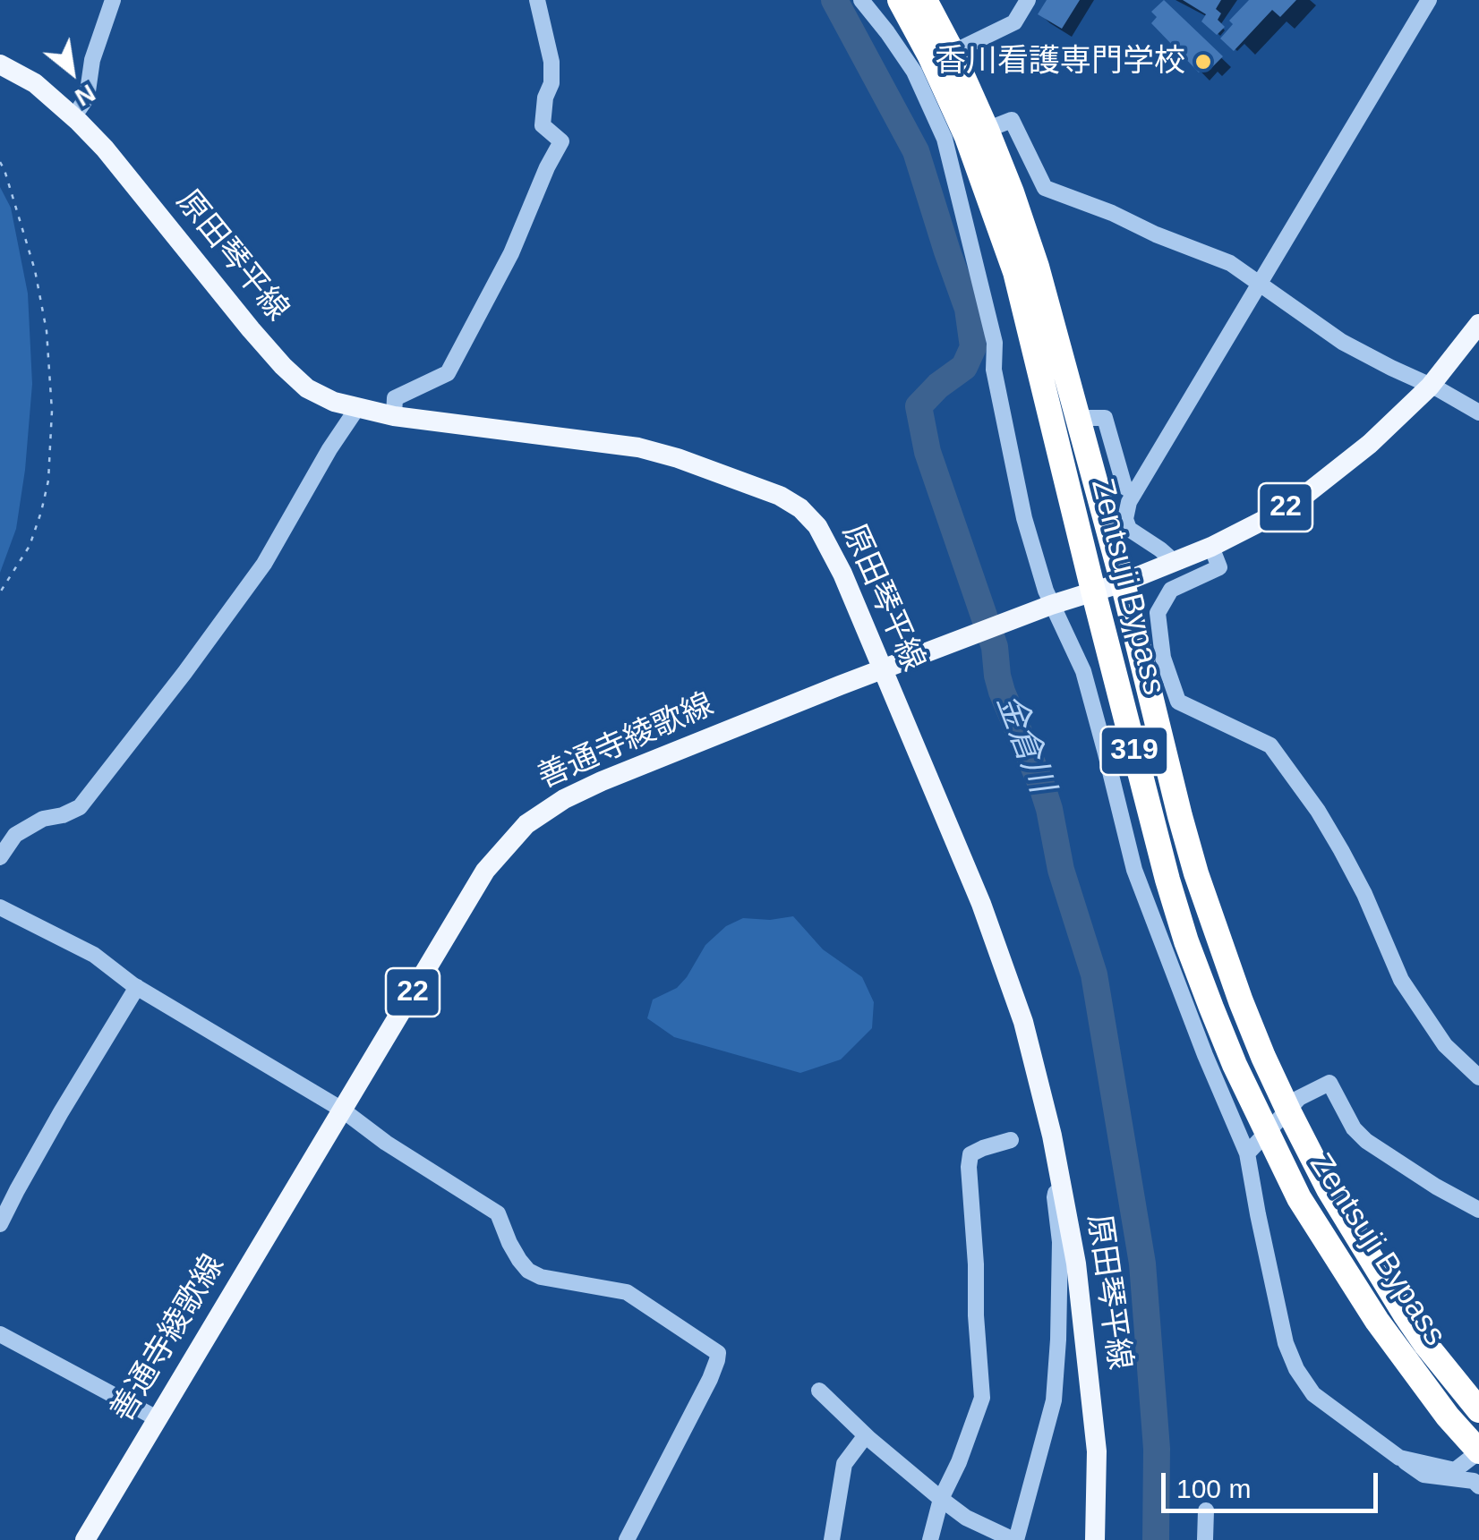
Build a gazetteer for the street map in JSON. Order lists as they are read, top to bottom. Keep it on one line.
{"streets":{"highway":["Zentsuji Bypass","319"],"main road":["原田琴平線","22","善通寺綾歌線"]},"crossings":[["原田琴平線","善通寺綾歌線"],["Zentsuji Bypass","善通寺綾歌線"]],"water":["金倉川"],"places":["香川看護専門学校"],"scale_bar":"100 m","north":"bottom right"}
